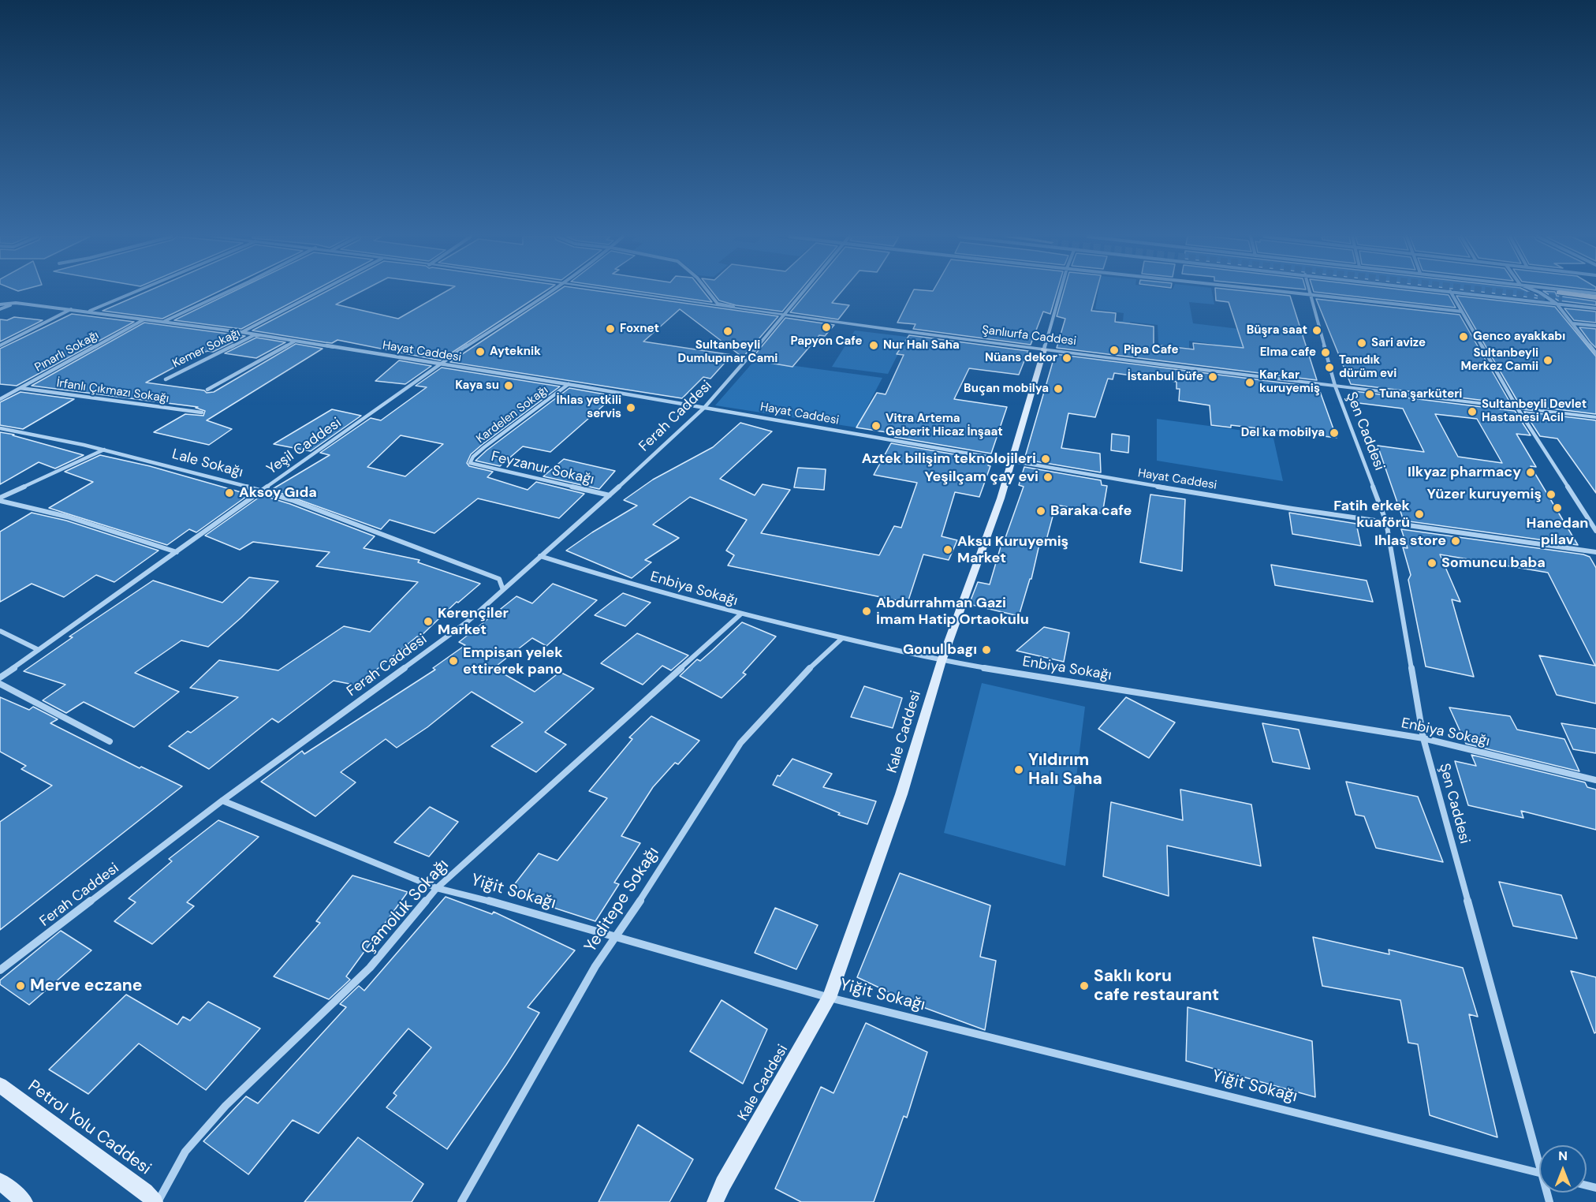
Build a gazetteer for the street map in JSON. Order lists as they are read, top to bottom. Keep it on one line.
{"streets":{"main road":["Kale Caddesi","Petrol Yolu Caddesi"],"street":["Şanlıurfa Caddesi","Kemer Sokağı","Pınarlı Sokağı","Hayat Caddesi","İrfanlı Çıkmazı Sokağı","Kardelen Sokağı","Ferah Caddesi","Şen Caddesi","Yeşil Caddesi","Lale Sokağı","Feyzanur Sokağı","Enbiya Sokağı","Yiğit Sokağı","Yeditepe Sokağı","Çamoluk Sokağı"]},"crossings":[["Şanlıurfa Caddesi","Ferah Caddesi"],["Şanlıurfa Caddesi","Şen Caddesi"],["Şanlıurfa Caddesi","Kale Caddesi"],["Kemer Sokağı","Hayat Caddesi"],["Pınarlı Sokağı","Hayat Caddesi"],["Pınarlı Sokağı","İrfanlı Çıkmazı Sokağı"],["Hayat Caddesi","Kardelen Sokağı"],["Hayat Caddesi","Ferah Caddesi"],["Hayat Caddesi","Şen Caddesi"],["Hayat Caddesi","Yeşil Caddesi"],["Hayat Caddesi","Kale Caddesi"],["Kardelen Sokağı","Feyzanur Sokağı"],["Ferah Caddesi","Lale Sokağı"],["Ferah Caddesi","Feyzanur Sokağı"],["Ferah Caddesi","Enbiya Sokağı"],["Ferah Caddesi","Yiğit Sokağı"],["Şen Caddesi","Enbiya Sokağı"],["Yeşil Caddesi","Lale Sokağı"],["Enbiya Sokağı","Kale Caddesi"],["Enbiya Sokağı","Yeditepe Sokağı"],["Enbiya Sokağı","Çamoluk Sokağı"],["Kale Caddesi","Yiğit Sokağı"],["Yiğit Sokağı","Yeditepe Sokağı"],["Yiğit Sokağı","Çamoluk Sokağı"],["Çamoluk Sokağı","Petrol Yolu Caddesi"]],"places":["Papyon Cafe","Foxnet","Büşra saat","Sultanbeyli Dumlupınar Cami","Genco ayakkabı","Sari avize","Nur Halı Saha","Pipa Cafe","Ayteknik","Elma cafe","Nüans dekor","Sultanbeyli Merkez Camii","Tanıdık dürüm evi","İstanbul büfe","Kar kar kuruyemiş","Kaya su","Buçan mobilya","Tuna şarküteri","İhlas yetkili servis","Sultanbeyli Devlet Hastanesi Acil","Vitra Artema Geberit Hicaz İnşaat","Del ka mobilya","Aztek bilişim teknolojileri","Ilkyaz pharmacy","Yeşilçam çay evi","Aksoy Gıda","Yüzer kuruyemiş","Hanedan pilav","Baraka cafe","Fatih erkek kuaförü","Ihlas store","Aksu Kuruyemiş Market","Somuncu baba","Abdurrahman Gazi İmam Hatip Ortaokulu","Kerençiler Market","Gonul bagı","Empisan yelek ettirerek pano","Yıldırım Halı Saha","Merve eczane","Saklı koru cafe restaurant"],"north":"top"}
